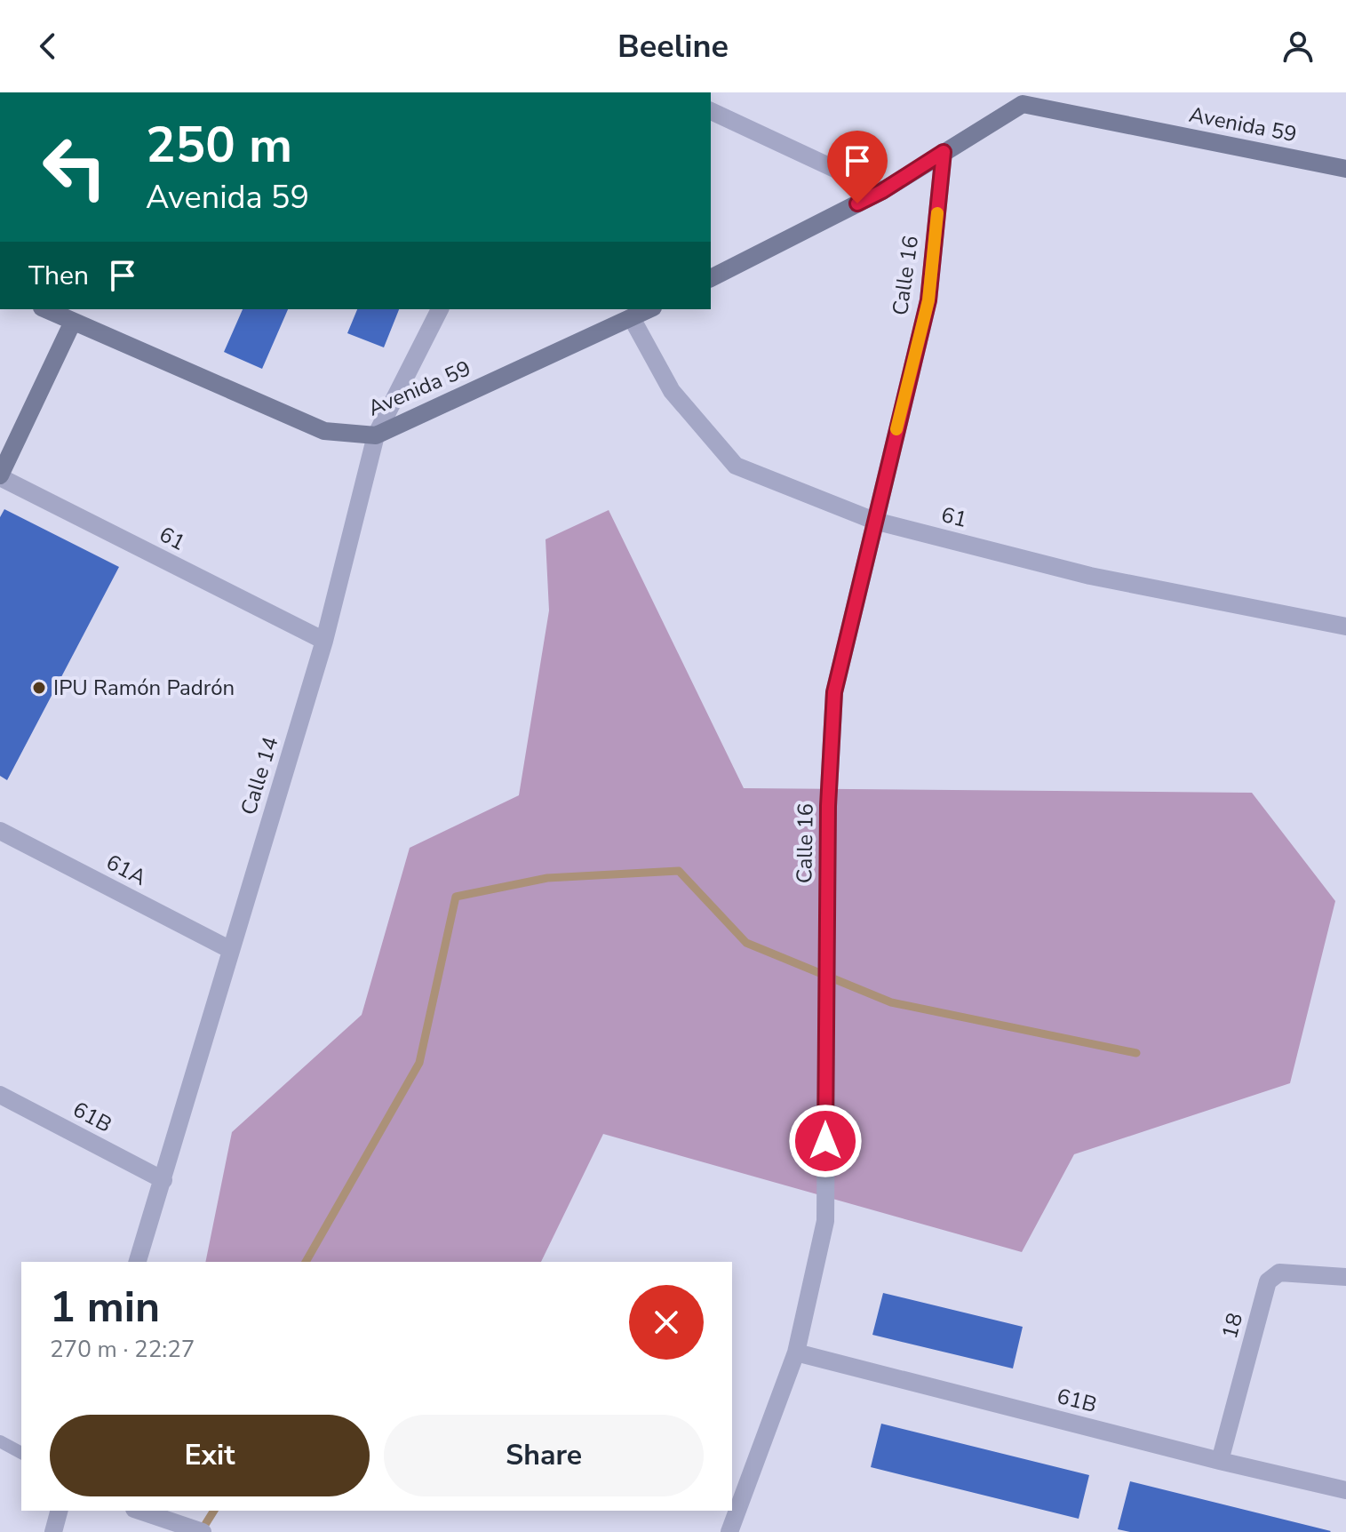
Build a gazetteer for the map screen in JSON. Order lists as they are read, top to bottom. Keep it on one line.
{"streets":{"street":["Avenida 59","Calle 16","61","Calle 14","61A","61B","18"]},"crossings":[["Avenida 59","Calle 16"],["Avenida 59","61"],["Avenida 59","Calle 14"],["Calle 16","61"],["Calle 16","61B"],["61","Calle 14"],["Calle 14","61A"],["Calle 14","61B"],["61B","18"]],"places":["IPU Ramón Padrón"],"page":{"header":"Beeline","turn":["250 m","Avenida 59"],"then":"Then","heading":["1 min","270 m · 22:27"],"buttons":["Exit","Share"]}}
